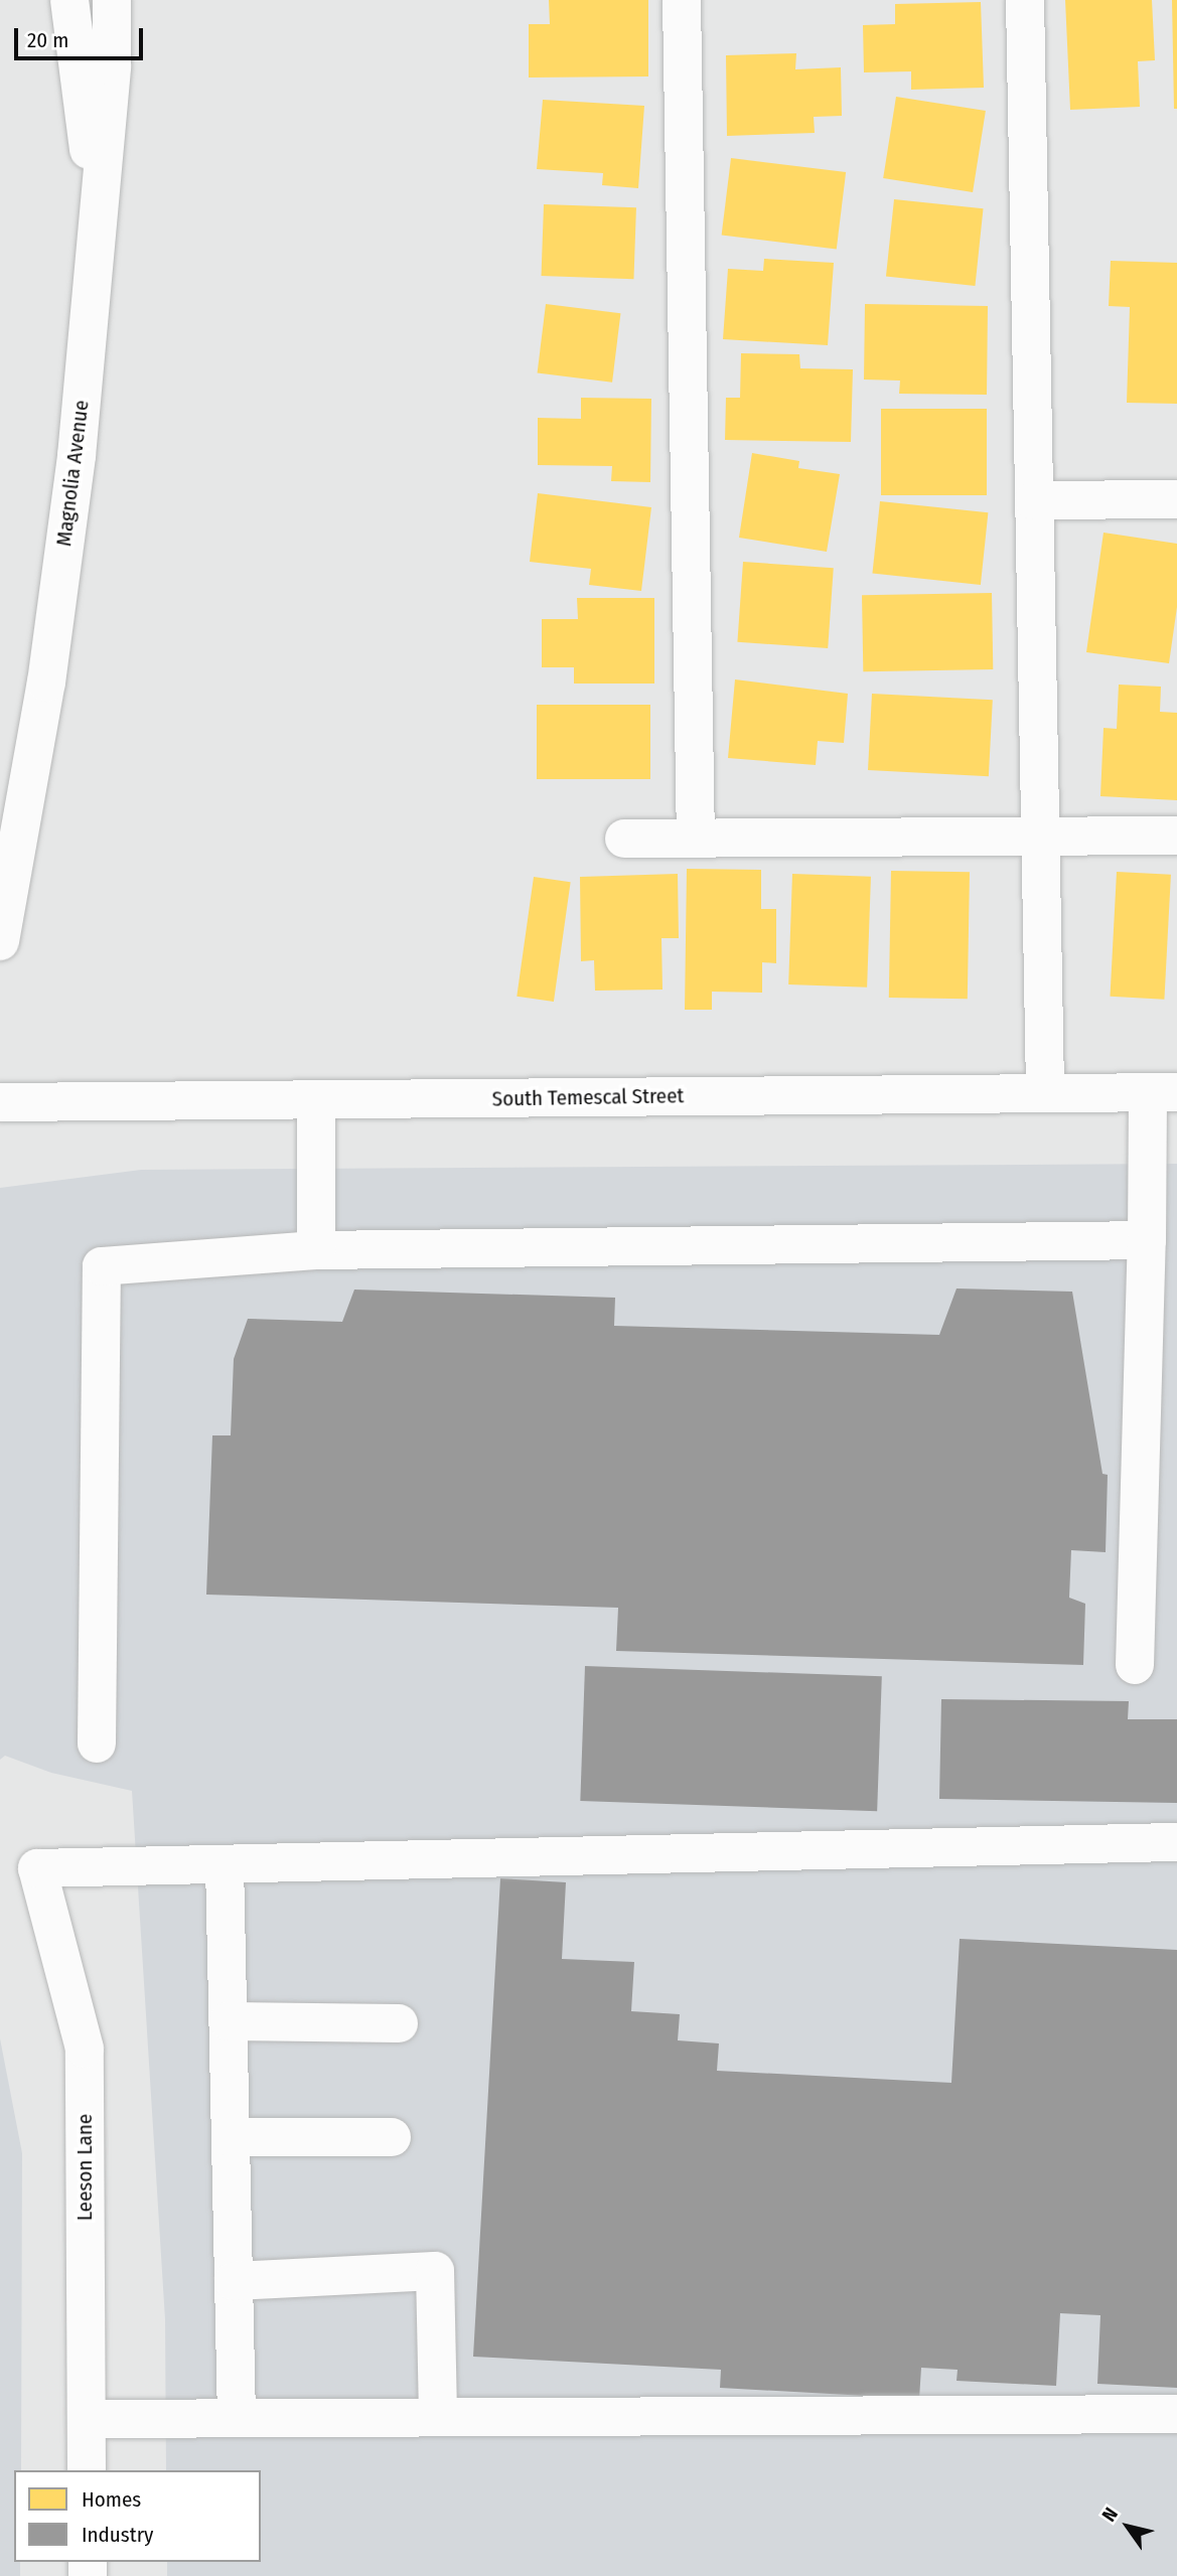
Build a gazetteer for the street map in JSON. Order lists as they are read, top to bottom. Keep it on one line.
{"streets":{"street":["Magnolia Avenue","South Temescal Street","Leeson Lane"]},"legend":["Homes","Industry"],"scale_bar":"20 m","north":"top left"}
